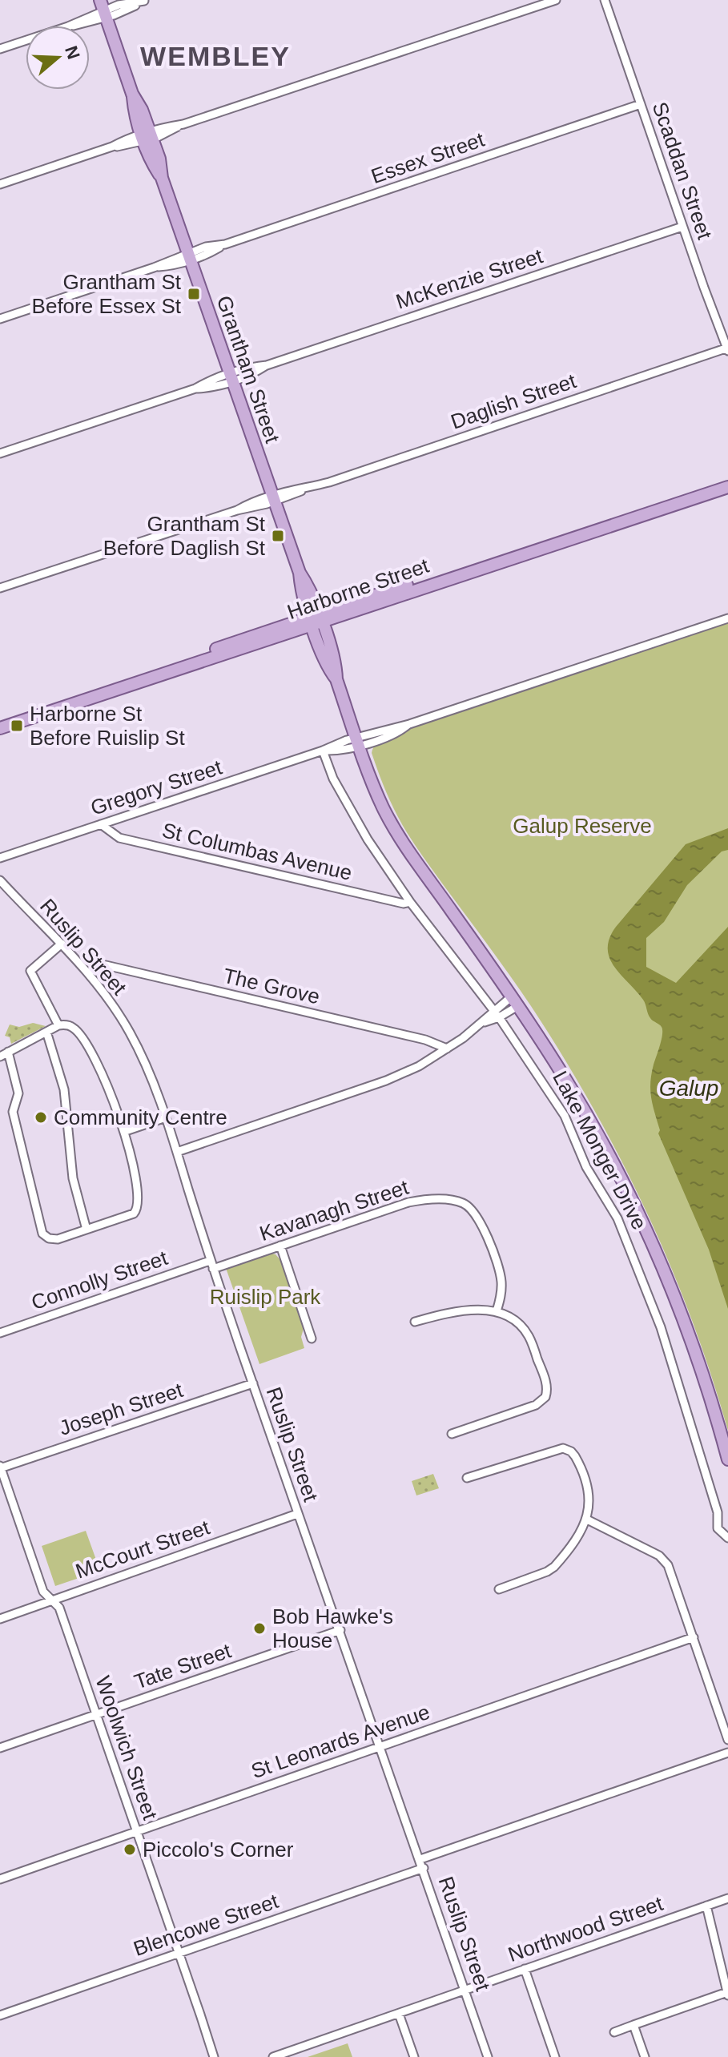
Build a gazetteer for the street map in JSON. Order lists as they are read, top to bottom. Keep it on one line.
{"streets":{"main road":["Grantham Street","Harborne Street","Lake Monger Drive"],"street":["Essex Street","Scaddan Street","McKenzie Street","Daglish Street","Gregory Street","St Columbas Avenue","Ruslip Street","The Grove","Kavanagh Street","Connolly Street","Joseph Street","McCourt Street","Tate Street","St Leonards Avenue","Woolwich Street","Blencowe Street","Northwood Street"]},"crossings":[["Essex Street","Scaddan Street"],["Essex Street","Grantham Street"],["Scaddan Street","McKenzie Street"],["Scaddan Street","Daglish Street"],["McKenzie Street","Grantham Street"],["Grantham Street","Daglish Street"],["Grantham Street","Harborne Street"],["Grantham Street","Gregory Street"],["Grantham Street","Lake Monger Drive"],["Gregory Street","St Columbas Avenue"],["Gregory Street","Lake Monger Drive"],["St Columbas Avenue","Lake Monger Drive"],["Ruslip Street","The Grove"],["Ruslip Street","Kavanagh Street"],["Ruslip Street","Connolly Street"],["Ruslip Street","Joseph Street"],["Ruslip Street","McCourt Street"],["Ruslip Street","Tate Street"],["Ruslip Street","St Leonards Avenue"],["Ruslip Street","Blencowe Street"],["Ruslip Street","Northwood Street"],["Joseph Street","Woolwich Street"],["McCourt Street","Woolwich Street"],["Tate Street","Woolwich Street"],["St Leonards Avenue","Woolwich Street"],["Woolwich Street","Blencowe Street"]],"districts":["WEMBLEY"],"water":["Galup"],"parks":["Galup Reserve","Ruislip Park"],"places":{"transit":["Grantham St Before Essex St","Grantham St Before Daglish St","Harborne St Before Ruislip St"],"other":["Community Centre","Bob Hawke's House","Piccolo's Corner"]},"north":"right"}
